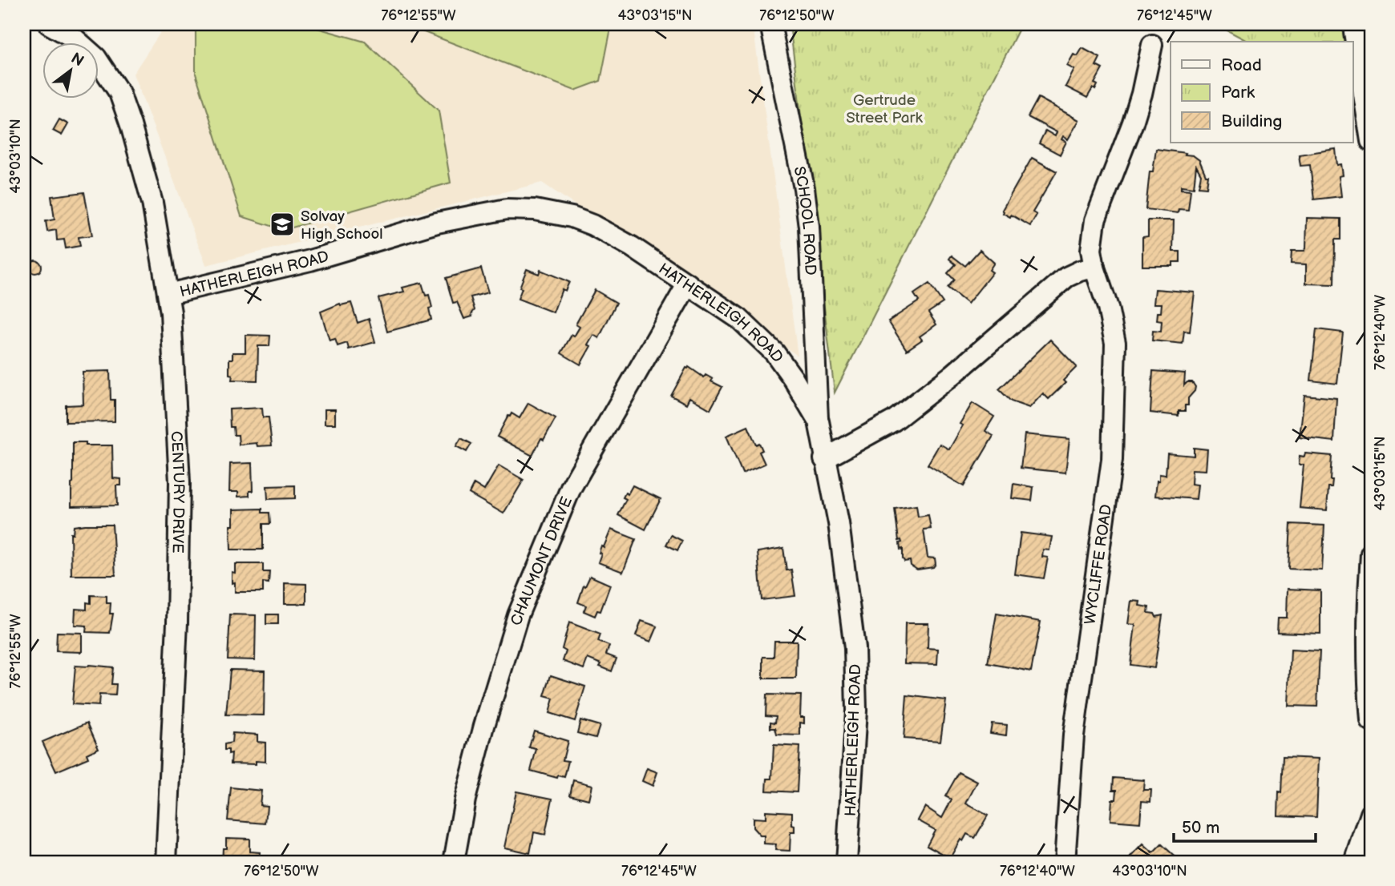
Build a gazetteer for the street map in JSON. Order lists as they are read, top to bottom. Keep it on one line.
{"streets":{"street":["SCHOOL ROAD","HATHERLEIGH ROAD","CENTURY DRIVE","CHAUMONT DRIVE","WYCLIFFE ROAD"]},"crossings":[["SCHOOL ROAD","HATHERLEIGH ROAD"],["HATHERLEIGH ROAD","CENTURY DRIVE"],["HATHERLEIGH ROAD","CHAUMONT DRIVE"]],"parks":["Gertrude Street Park"],"places":{"school or university":["Solvay High School"]},"legend":["Road","Park","Building"],"scale_bar":"50 m","north":"top right","coordinates":["76°12'55\"W","43°03'15\"N","76°12'50\"W","76°12'45\"W","43°03'10\"N","76°12'40\"W"]}
